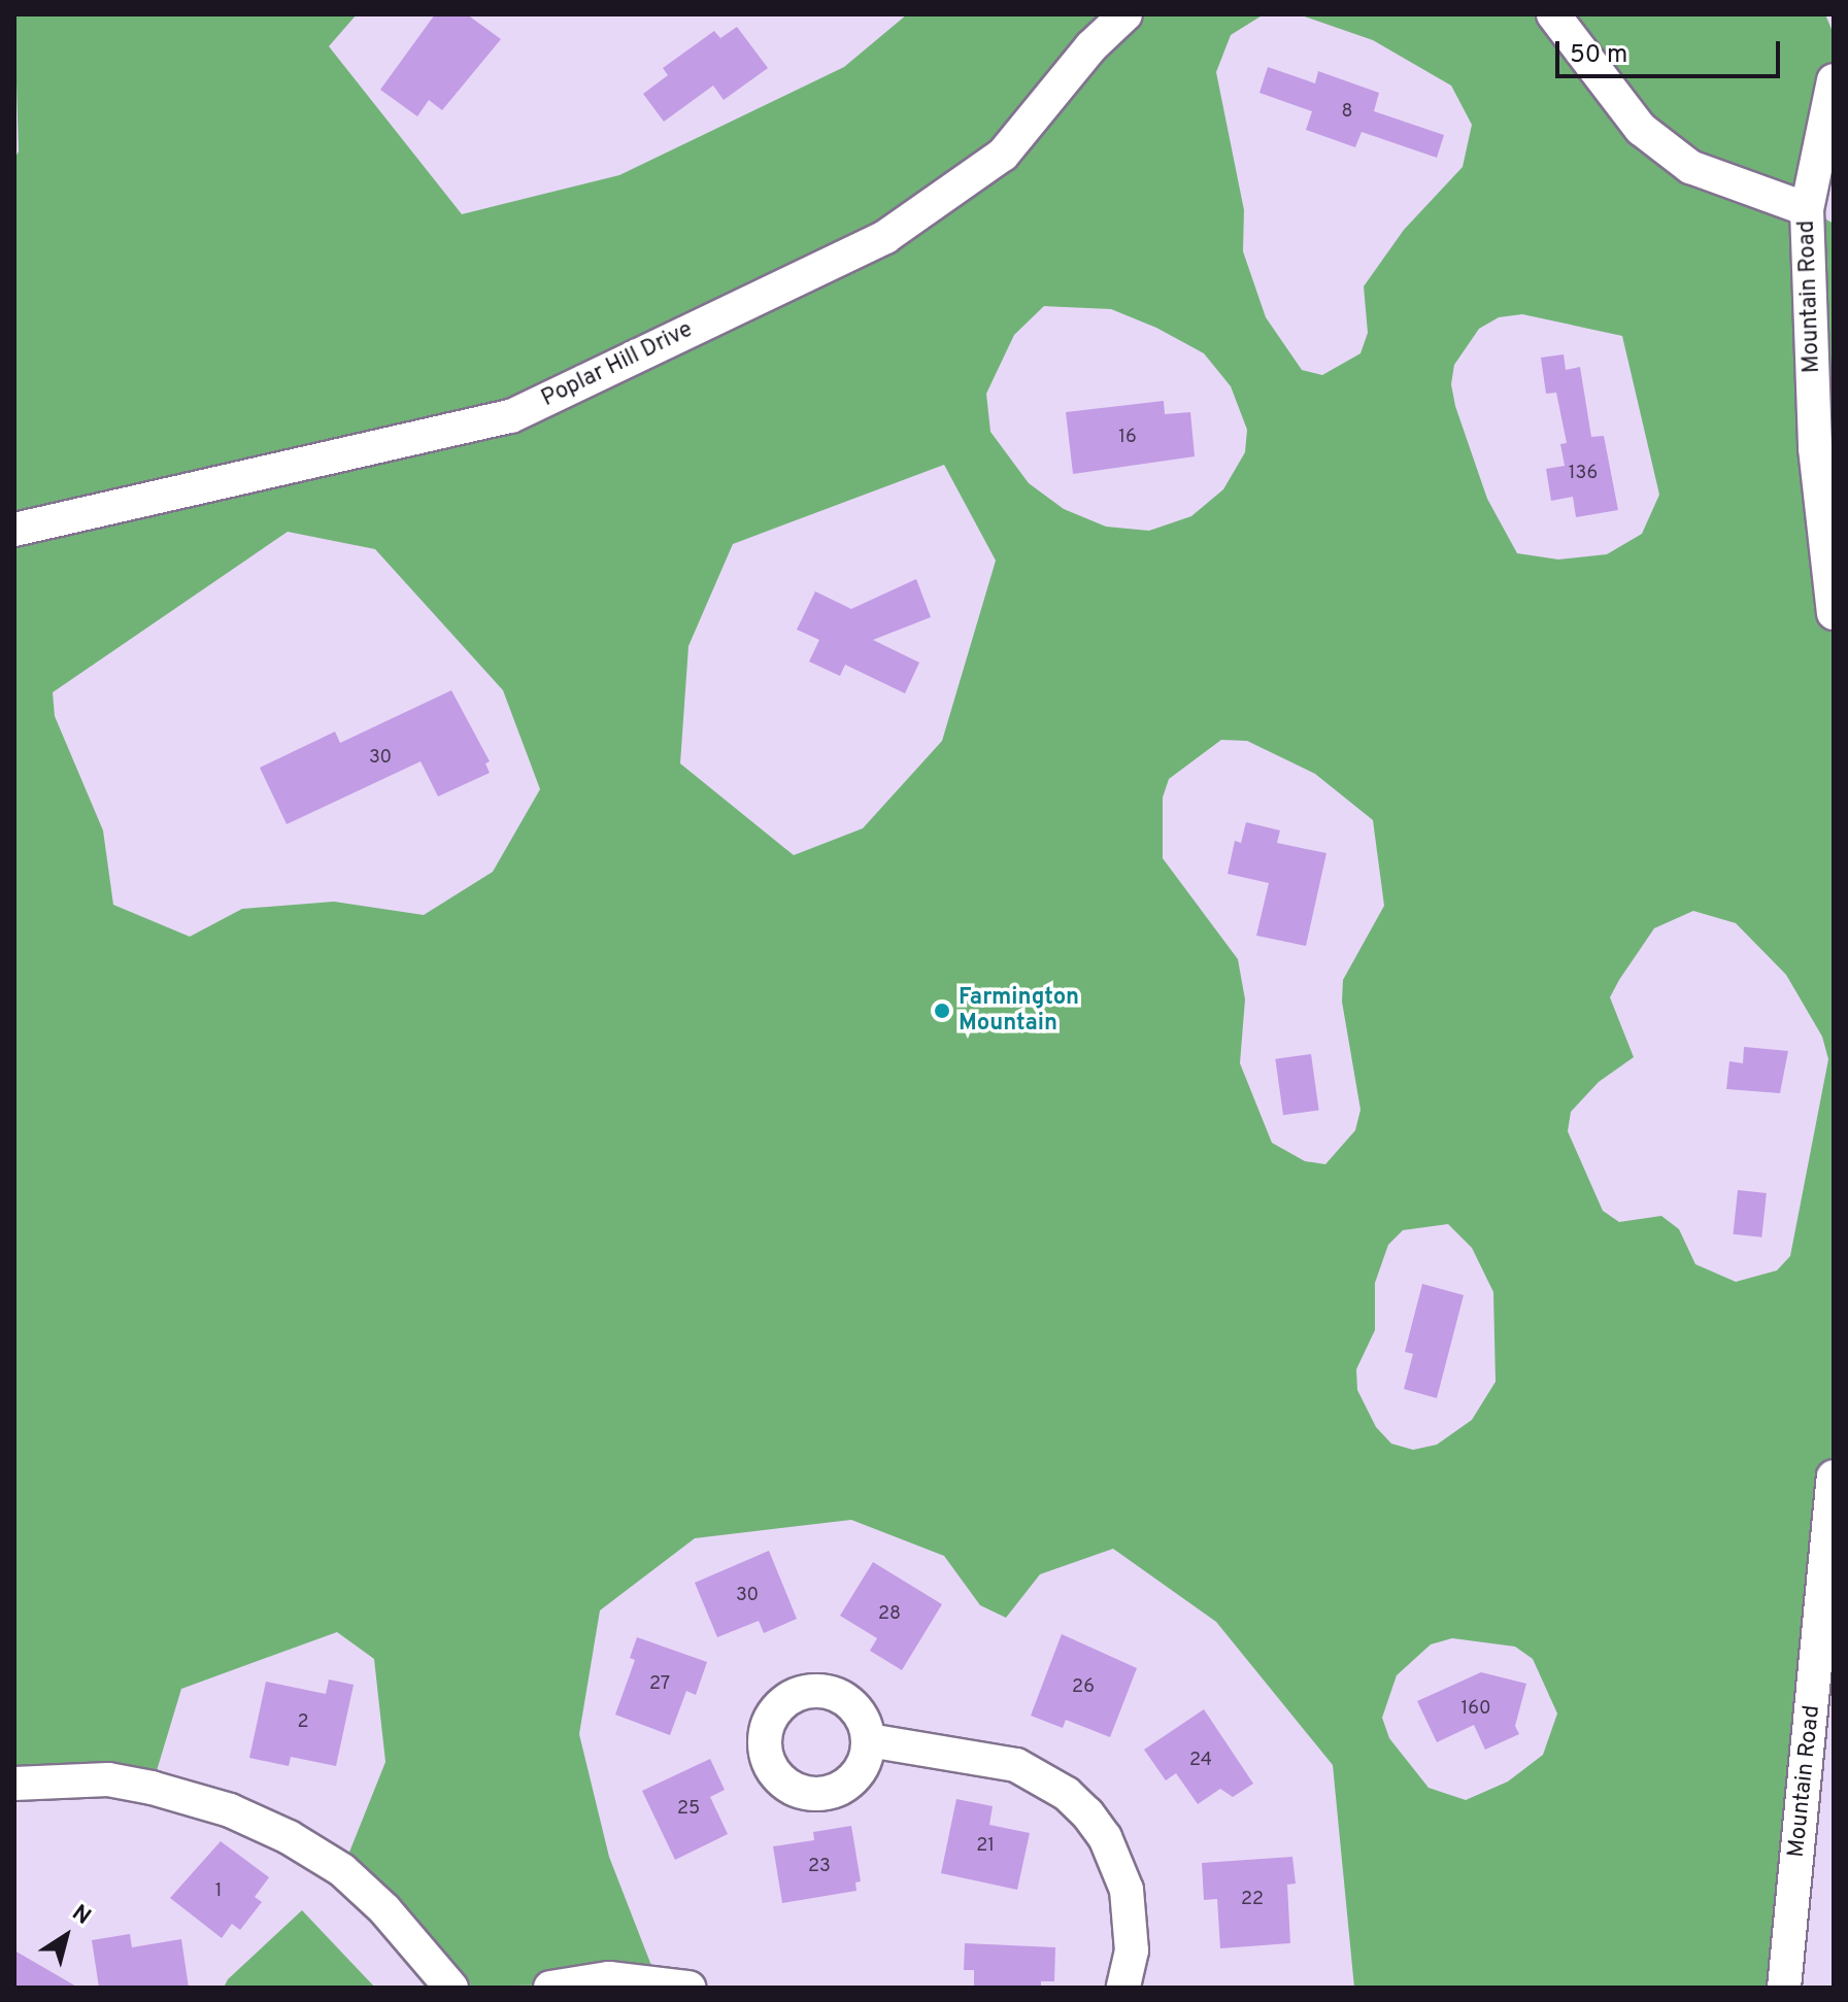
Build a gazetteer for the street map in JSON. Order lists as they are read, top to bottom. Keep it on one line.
{"streets":{"street":["Mountain Road","Poplar Hill Drive"]},"places":["Farmington Mountain"],"house_numbers":["8","16","136","30","30","28","27","26","160","2","24","25","21","23","1","22"],"scale_bar":"50 m","north":"top right"}
